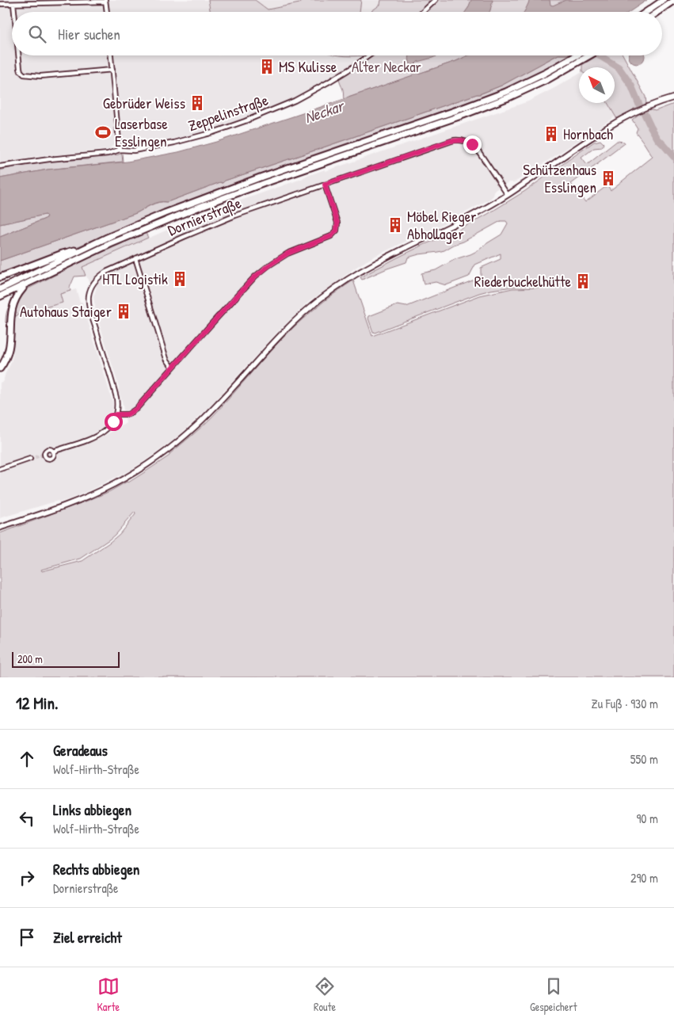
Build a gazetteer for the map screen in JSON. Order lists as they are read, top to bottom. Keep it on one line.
{"streets":{"street":["Zeppelinstraße","Dornierstraße"]},"water":["Neckar"],"parks":["Alter Neckar"],"places":{"building":["MS Kulisse","Gebrüder Weiss","Hornbach","Schützenhaus Esslingen","Möbel Rieger Abhollager","HTL Logistik","Riederbuckelhütte","Autohaus Staiger"],"sports":["Laserbase Esslingen"]},"scale_bar":"200 m","north":"top left","page":{"search":"Hier suchen","scale":"200 m","heading":["12 Min.","Zu Fuß · 930 m"],"list":[["Geradeaus","Wolf-Hirth-Straße","550 m"],["Links abbiegen","Wolf-Hirth-Straße","90 m"],["Rechts abbiegen","Dornierstraße","290 m"],"Ziel erreicht"],"nav":["Karte","Route","Gespeichert"]}}
